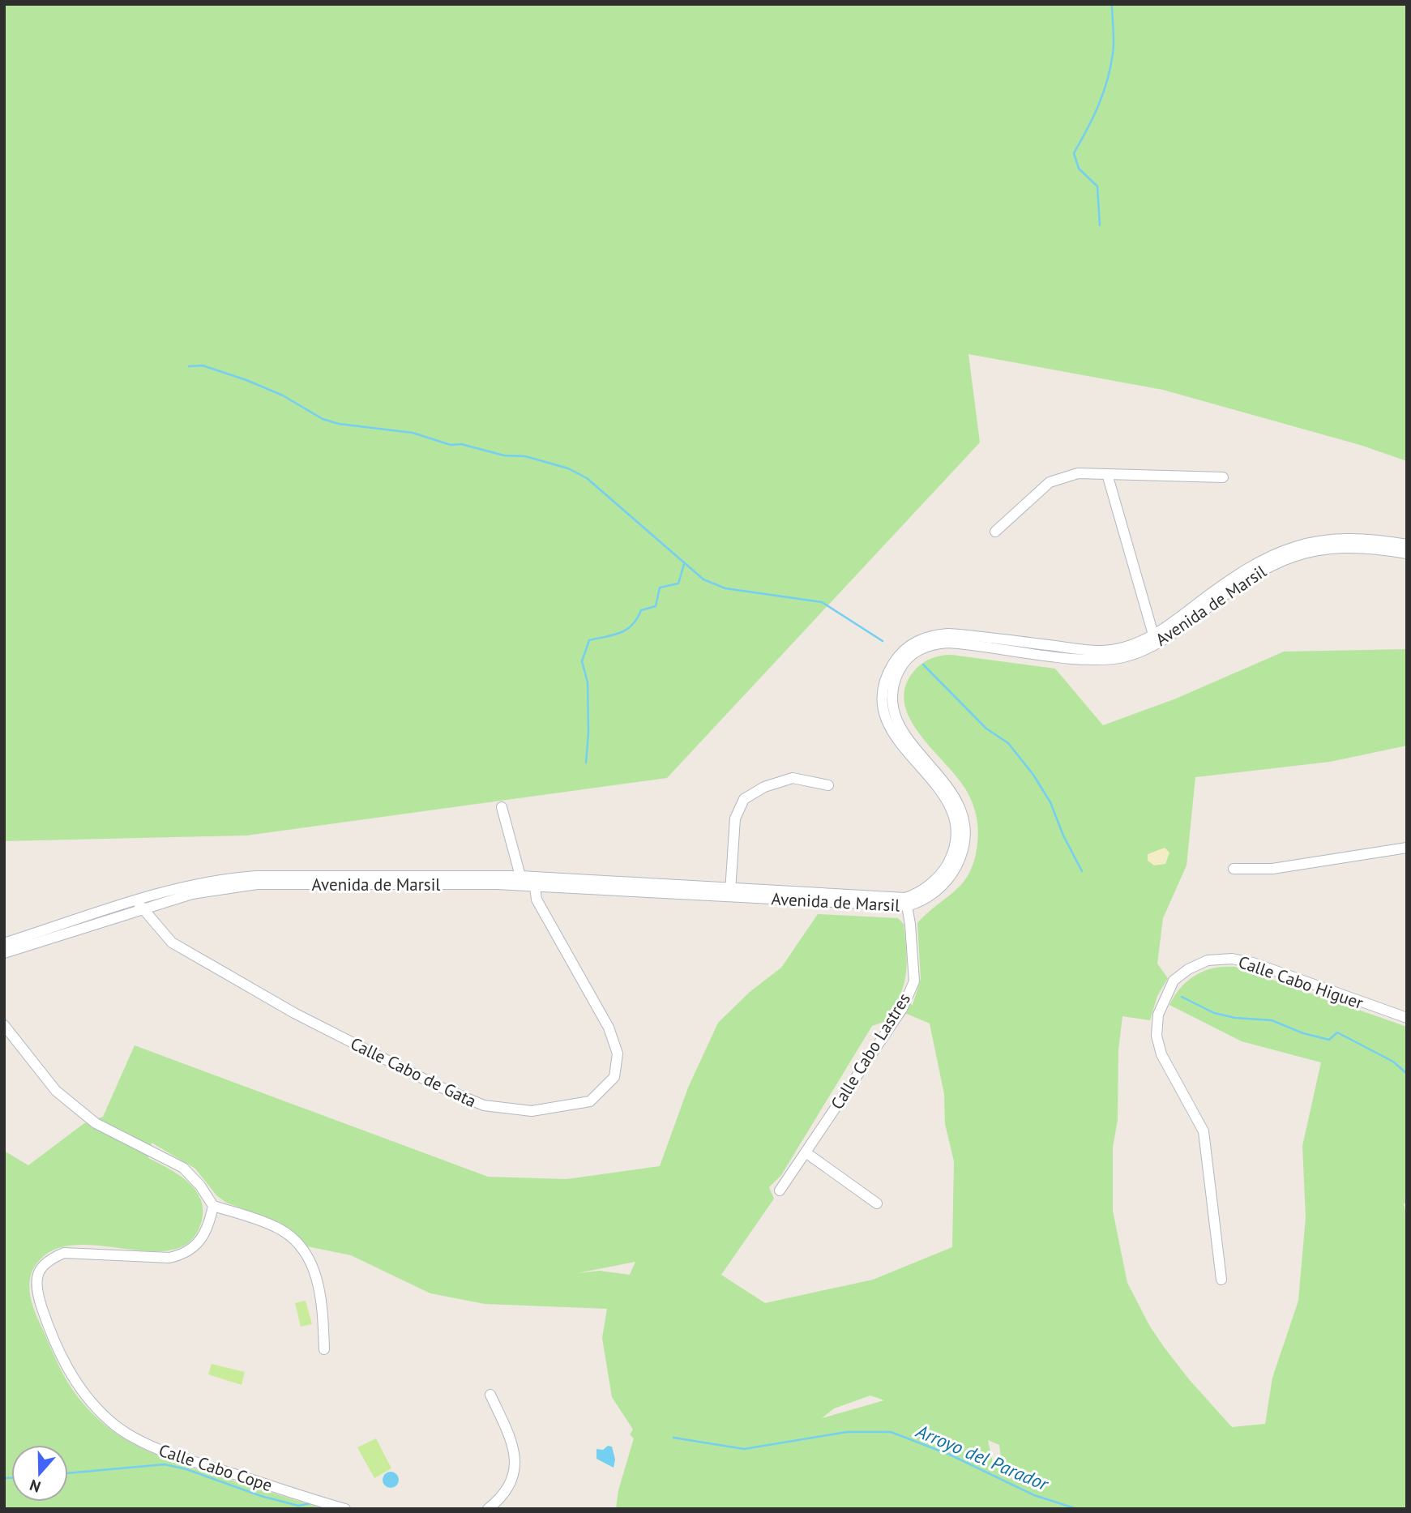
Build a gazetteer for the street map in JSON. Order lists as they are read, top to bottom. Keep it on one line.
{"streets":{"street":["Avenida de Marsil","Calle Cabo Higuer","Calle Cabo Lastres","Calle Cabo de Gata","Calle Cabo Cope"]},"crossings":[["Avenida de Marsil","Calle Cabo Lastres"],["Avenida de Marsil","Calle Cabo de Gata"]],"water":["Arroyo del Parador"],"north":"bottom"}
